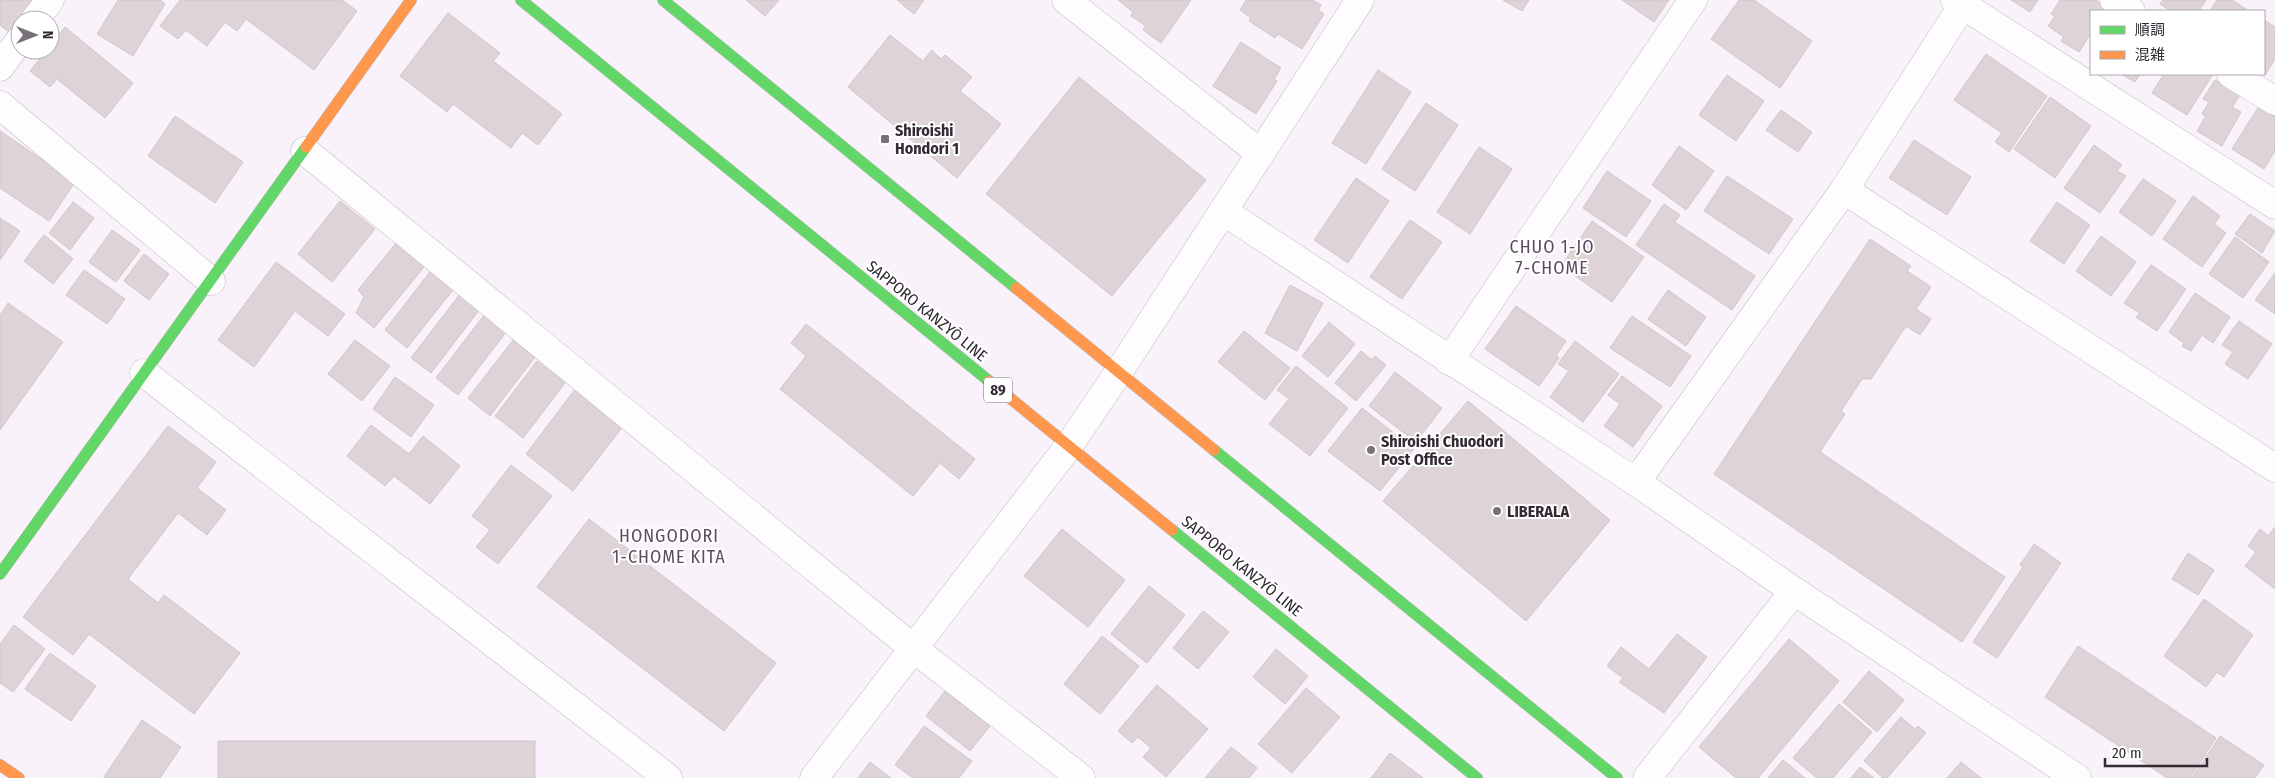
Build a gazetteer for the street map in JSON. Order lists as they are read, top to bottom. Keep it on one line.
{"streets":{"main road":["SAPPORO KANZYŌ LINE","89"]},"districts":["CHUO 1-JO 7-CHOME","HONGODORI 1-CHOME KITA"],"places":{"transit":["Shiroishi Hondori 1"],"other":["Shiroishi Chuodori Post Office","LIBERALA"]},"legend":["順調","混雑"],"scale_bar":"20 m","north":"right"}
